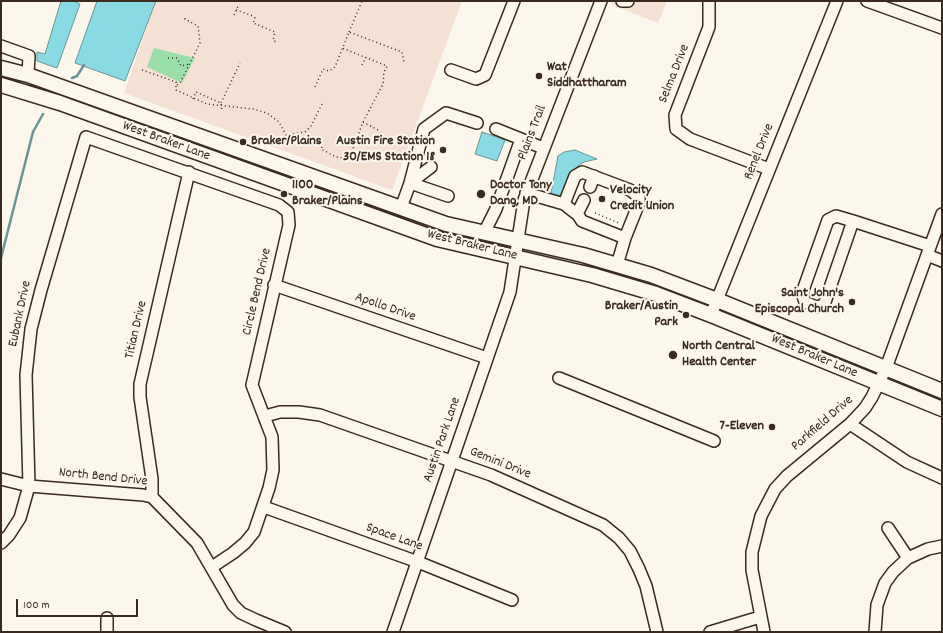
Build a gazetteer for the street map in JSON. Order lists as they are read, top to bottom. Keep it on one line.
{"streets":{"main road":["West Braker Lane"],"street":["Selma Drive","Plains Trail","Renel Drive","Circle Bend Drive","Apollo Drive","Eubank Drive","Titian Drive","Parkfield Drive","Austin Park Lane","Gemini Drive","North Bend Drive","Space Lane"]},"crossings":[["Selma Drive","Renel Drive"],["Plains Trail","West Braker Lane"],["Plains Trail","Austin Park Lane"],["West Braker Lane","Renel Drive"],["West Braker Lane","Parkfield Drive"],["West Braker Lane","Austin Park Lane"],["Circle Bend Drive","Apollo Drive"],["Circle Bend Drive","Eubank Drive"],["Circle Bend Drive","Titian Drive"],["Circle Bend Drive","Gemini Drive"],["Circle Bend Drive","North Bend Drive"],["Circle Bend Drive","Space Lane"],["Apollo Drive","Austin Park Lane"],["Eubank Drive","North Bend Drive"],["Titian Drive","North Bend Drive"],["Austin Park Lane","Gemini Drive"],["Austin Park Lane","Space Lane"]],"places":["Wat Siddhattharam","Braker/Plains","Austin Fire Station 30/EMS Station 18","1100 Braker/Plains","Doctor Tony Dang, MD","Velocity Credit Union","Saint John's Episcopal Church","Braker/Austin Park","North Central Health Center","7-Eleven"],"scale_bar":"100 m"}
